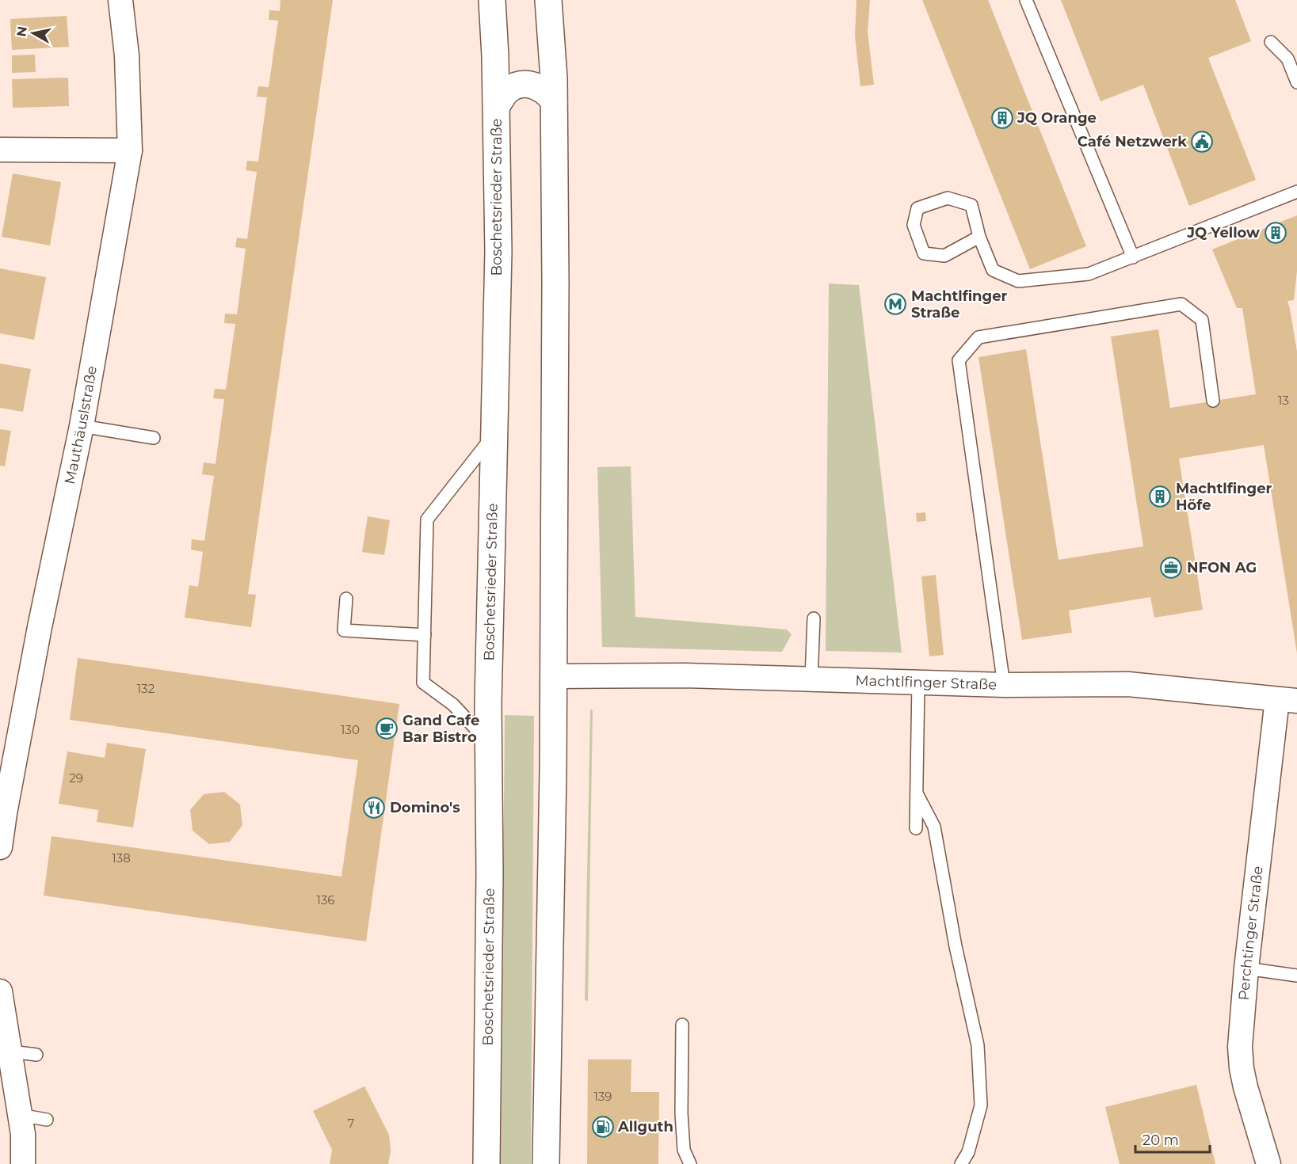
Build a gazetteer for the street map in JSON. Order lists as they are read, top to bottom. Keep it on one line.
{"streets":{"main road":["Boschetsrieder Straße"],"street":["Mauthäuslstraße","Machtlfinger Straße","Perchtinger Straße"]},"crossings":[["Machtlfinger Straße","Perchtinger Straße"]],"places":{"building":["JQ Orange","JQ Yellow","Machtlfinger Höfe"],"public building":["Café Netzwerk"],"metro station":["Machtlfinger Straße"],"office":["NFON AG"],"cafe":["Gand Cafe Bar Bistro"],"restaurant":["Domino's"],"fuel station":["Allguth"]},"house_numbers":["13","132","130","29","138","136","139","7"],"scale_bar":"20 m","north":"left"}
